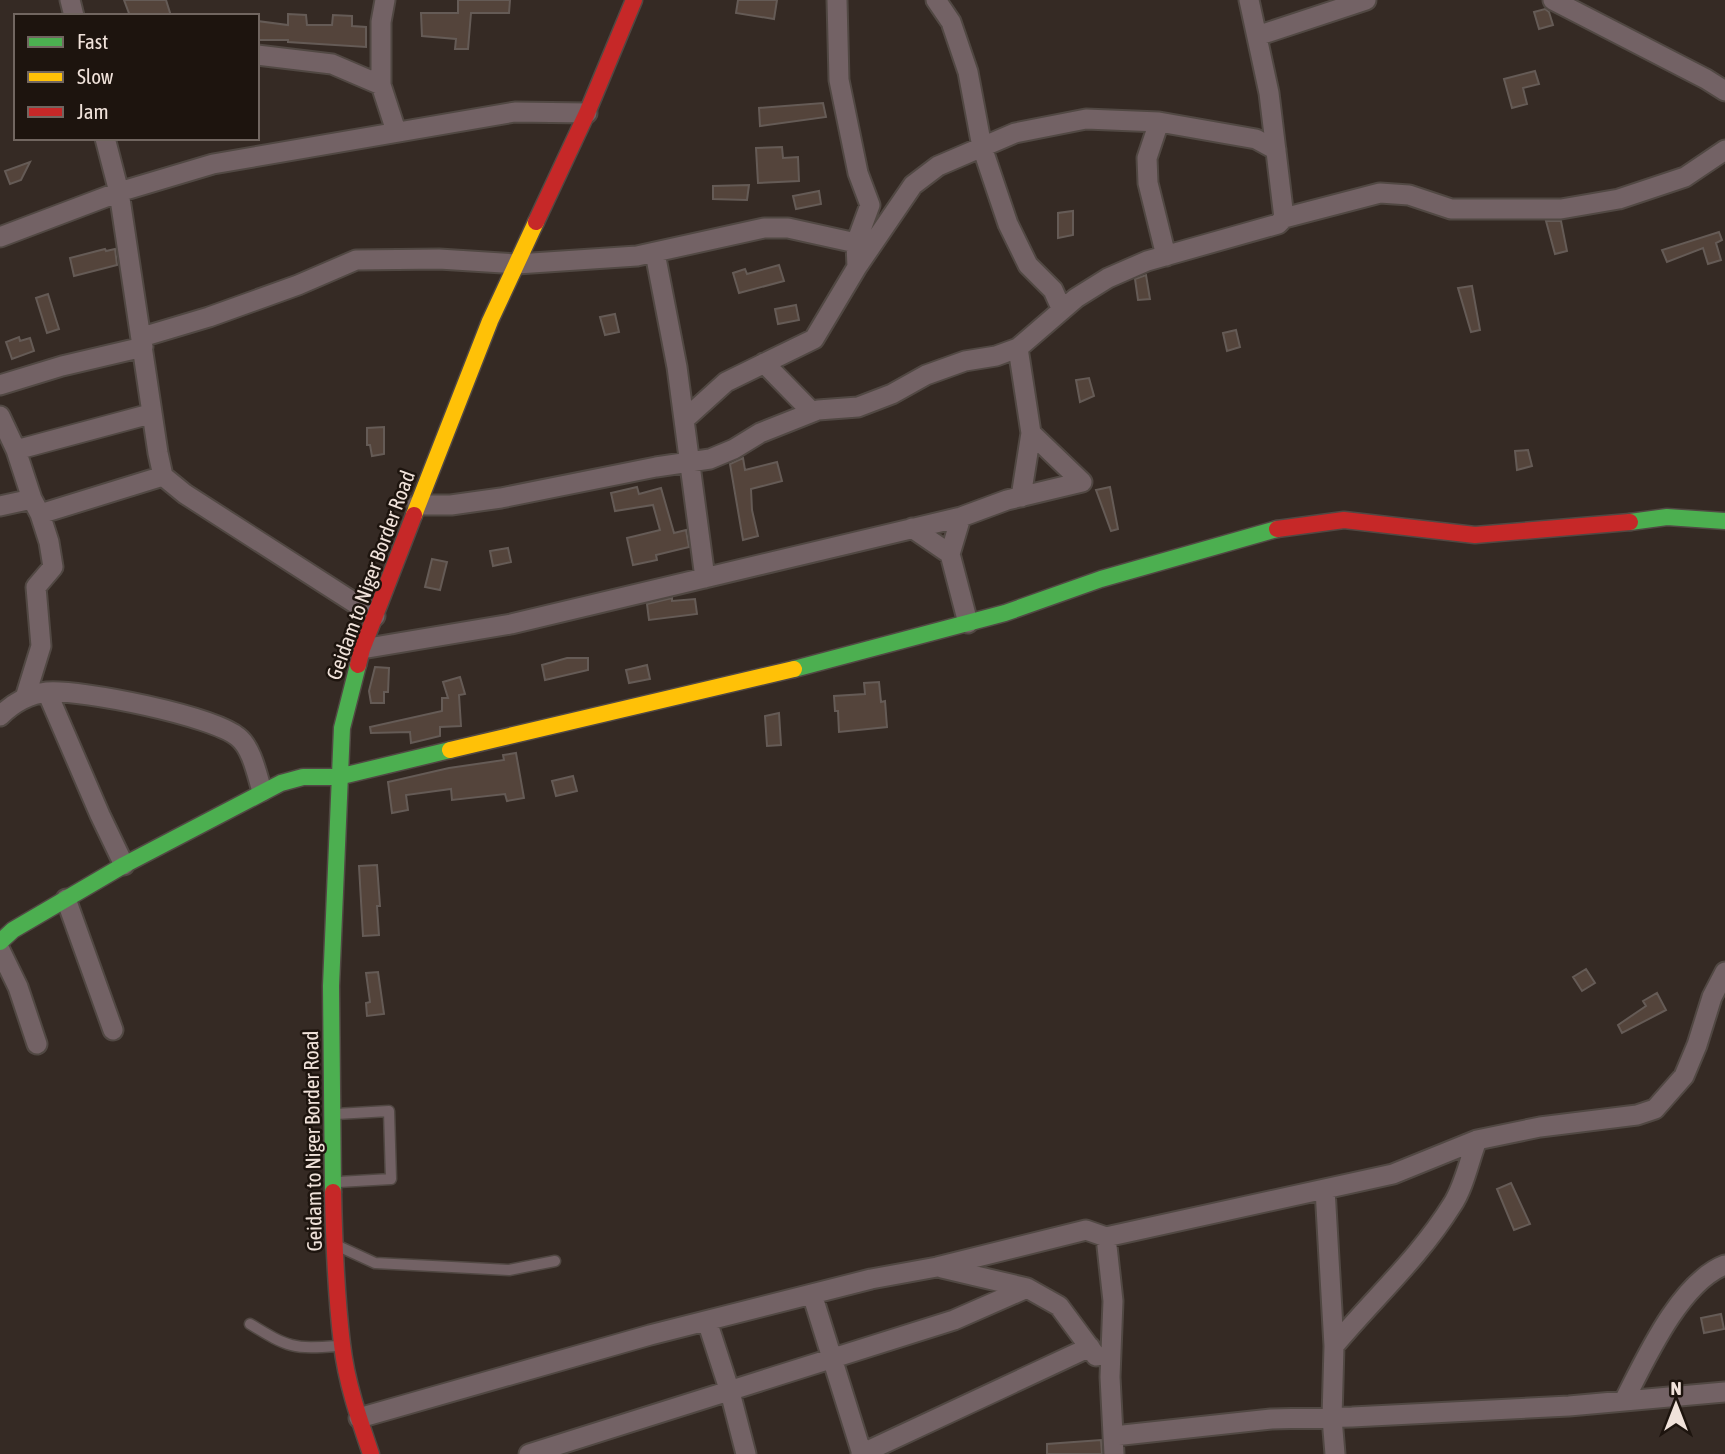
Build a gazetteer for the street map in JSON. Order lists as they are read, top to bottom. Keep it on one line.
{"streets":{"street":["Geidam to Niger Border Road"]},"legend":["Fast","Slow","Jam"],"north":"top"}
